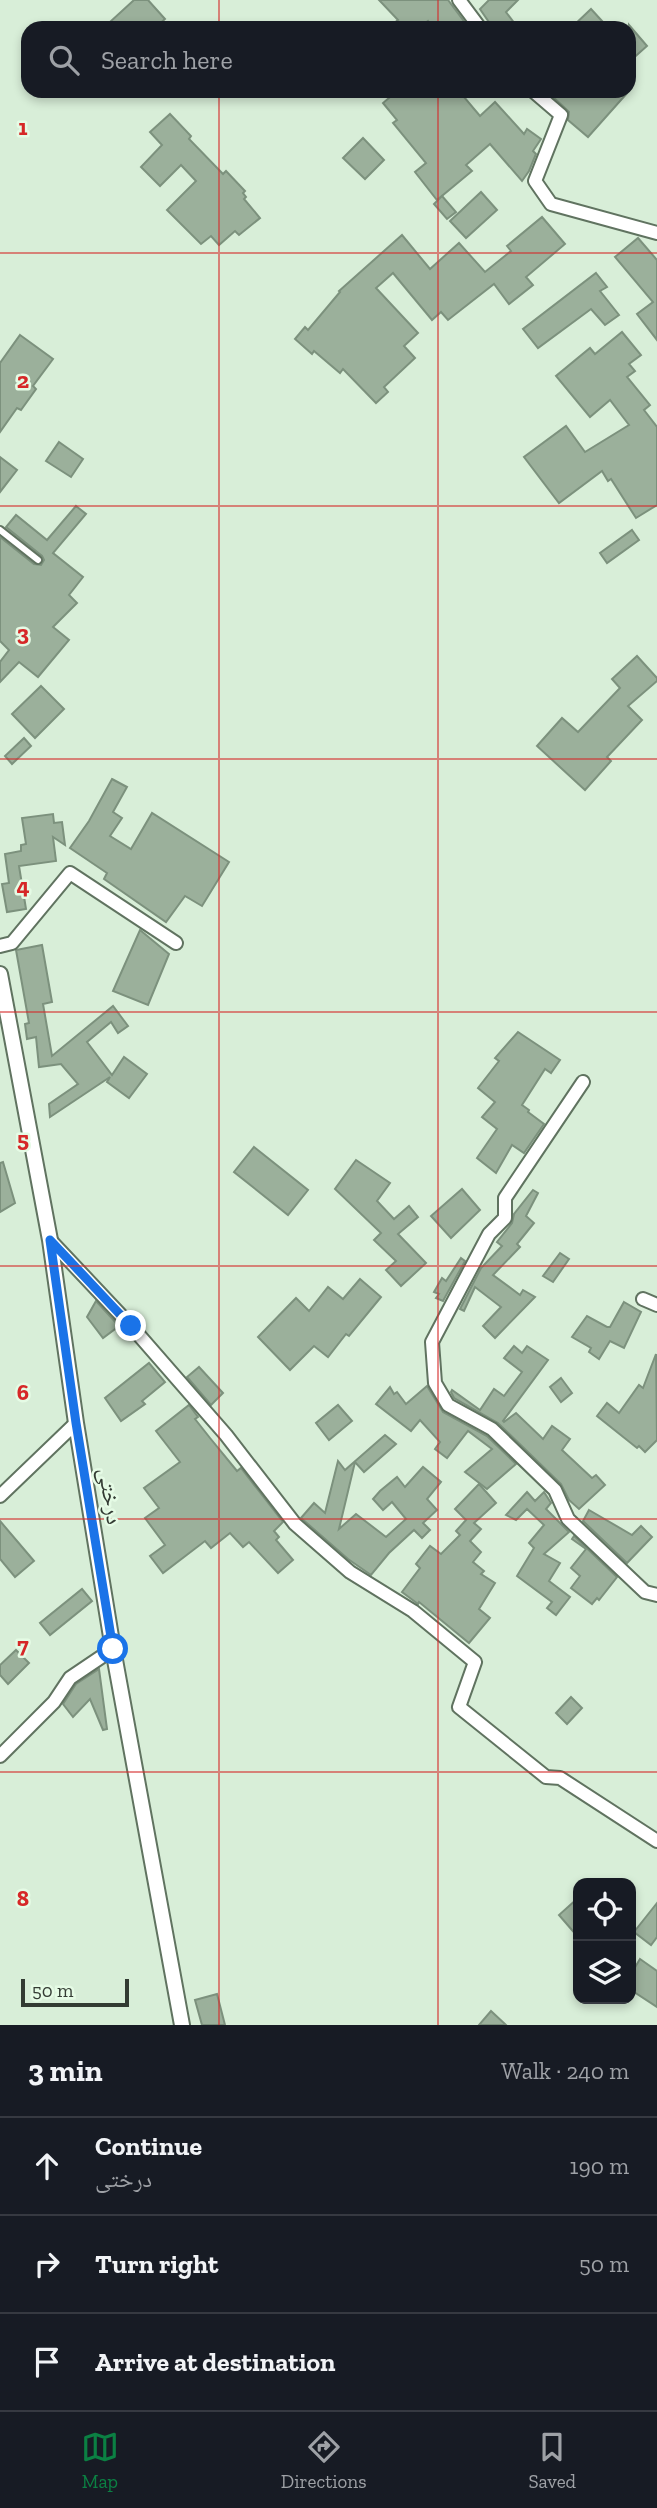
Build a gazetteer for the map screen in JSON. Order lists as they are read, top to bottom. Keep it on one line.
{"streets":{"street":["درختی"]},"scale_bar":"50 m","page":{"search":"Search here","scale":"50 m","heading":["3 min","Walk · 240 m"],"list":[["Continue","درختی","190 m"],["Turn right","50 m"],"Arrive at destination"],"nav":["Map","Directions","Saved"]},"grid":{"rows":["1","2","3","4","5","6","7","8"]}}
